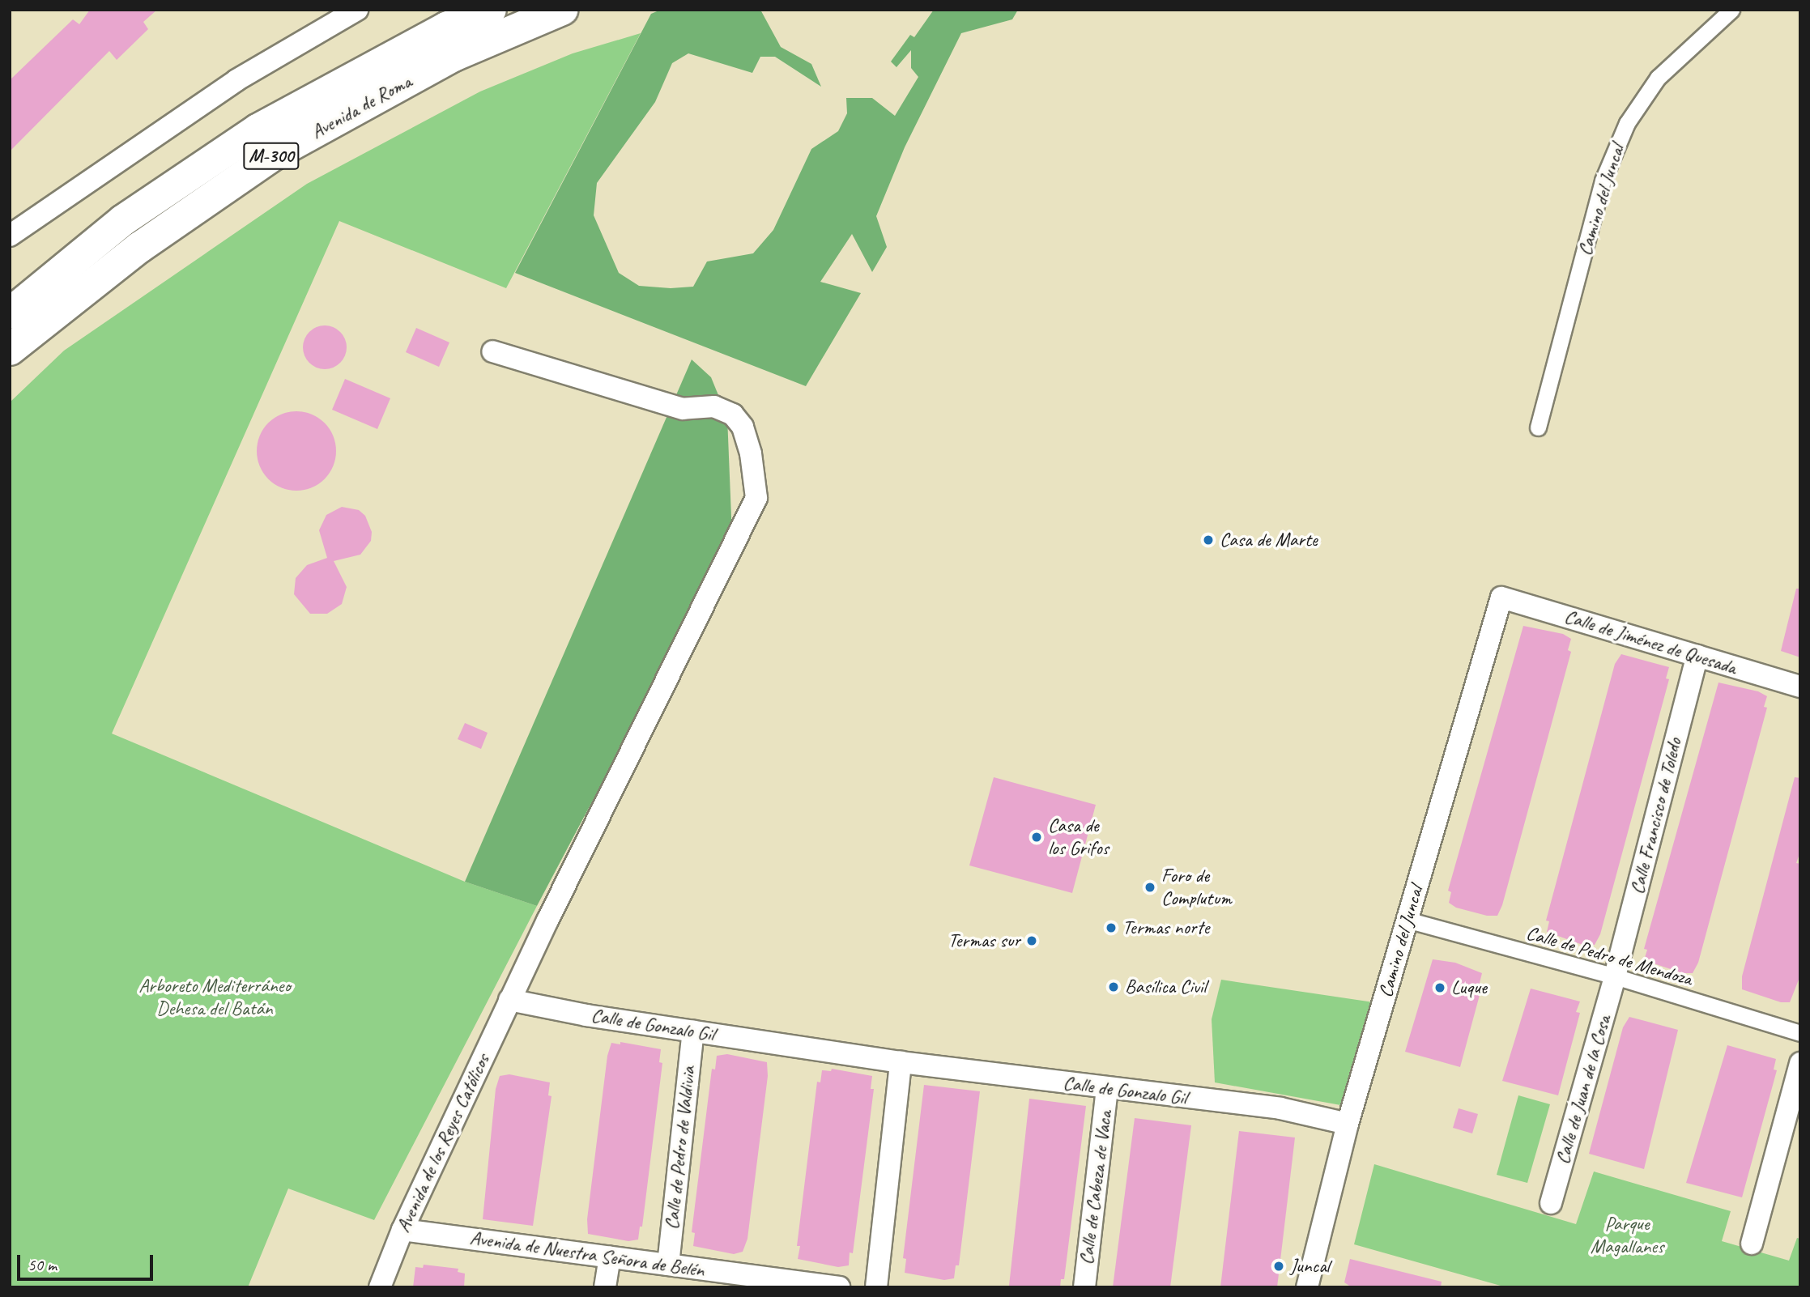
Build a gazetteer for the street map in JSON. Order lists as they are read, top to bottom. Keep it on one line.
{"streets":{"main road":["Avenida de Roma","M-300"],"street":["Camino del Juncal","Calle de Jiménez de Quesada","Calle Francisco de Toledo","Calle de Pedro de Mendoza","Calle de Gonzalo Gil","Calle de Juan de la Cosa","Avenida de los Reyes Católicos","Calle de Pedro de Valdivia","Calle de Cabeza de Vaca","Avenida de Nuestra Señora de Belén"]},"crossings":[["Camino del Juncal","Calle de Jiménez de Quesada"],["Camino del Juncal","Calle de Pedro de Mendoza"],["Camino del Juncal","Calle de Gonzalo Gil"],["Calle de Jiménez de Quesada","Calle Francisco de Toledo"],["Calle Francisco de Toledo","Calle de Pedro de Mendoza"],["Calle Francisco de Toledo","Calle de Juan de la Cosa"],["Calle de Pedro de Mendoza","Calle de Juan de la Cosa"],["Calle de Gonzalo Gil","Avenida de los Reyes Católicos"],["Calle de Gonzalo Gil","Calle de Pedro de Valdivia"],["Calle de Gonzalo Gil","Calle de Cabeza de Vaca"],["Avenida de los Reyes Católicos","Avenida de Nuestra Señora de Belén"],["Calle de Pedro de Valdivia","Avenida de Nuestra Señora de Belén"]],"parks":["Arboreto Mediterráneo Dehesa del Batán","Parque Magallanes"],"places":["Casa de Marte","Casa de los Grifos","Foro de Complutum","Termas norte","Termas sur","Basílica Civil","Luque","Juncal"],"scale_bar":"50 m"}
